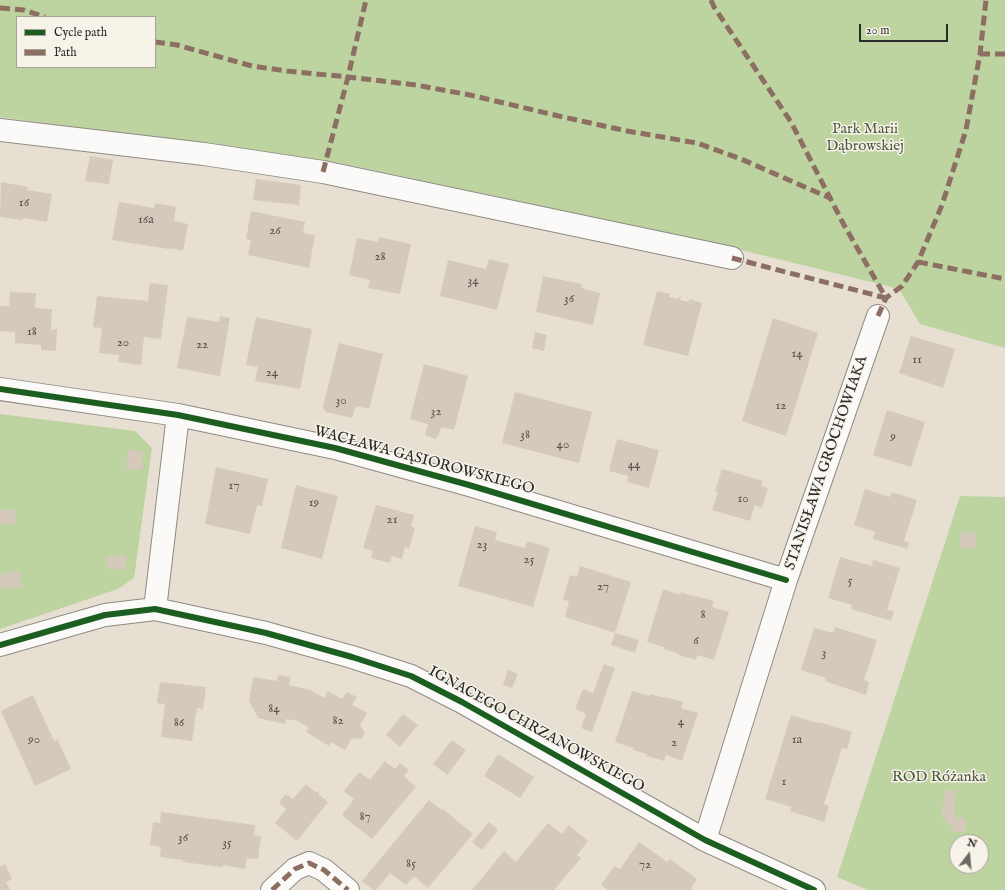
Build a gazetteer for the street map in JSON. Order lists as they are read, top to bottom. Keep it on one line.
{"streets":{"street":["WACŁAWA GĄSIOROWSKIEGO","STANISŁAWA GROCHOWIAKA","IGNACEGO CHRZANOWSKIEGO"]},"crossings":[["WACŁAWA GĄSIOROWSKIEGO","STANISŁAWA GROCHOWIAKA"],["STANISŁAWA GROCHOWIAKA","IGNACEGO CHRZANOWSKIEGO"]],"parks":["Park Marii Dąbrowskiej","ROD Różanka"],"house_numbers":["16","16a","26","28","34","36","18","20","22","14","11","24","30","12","32","38","9","40","44","17","10","19","21","23","25","5","27","8","6","3","84","82","4","86","90","1a","2","1","87","36","35","85","72"],"legend":["Cycle path","Path"],"scale_bar":"20 m","north":"top"}
